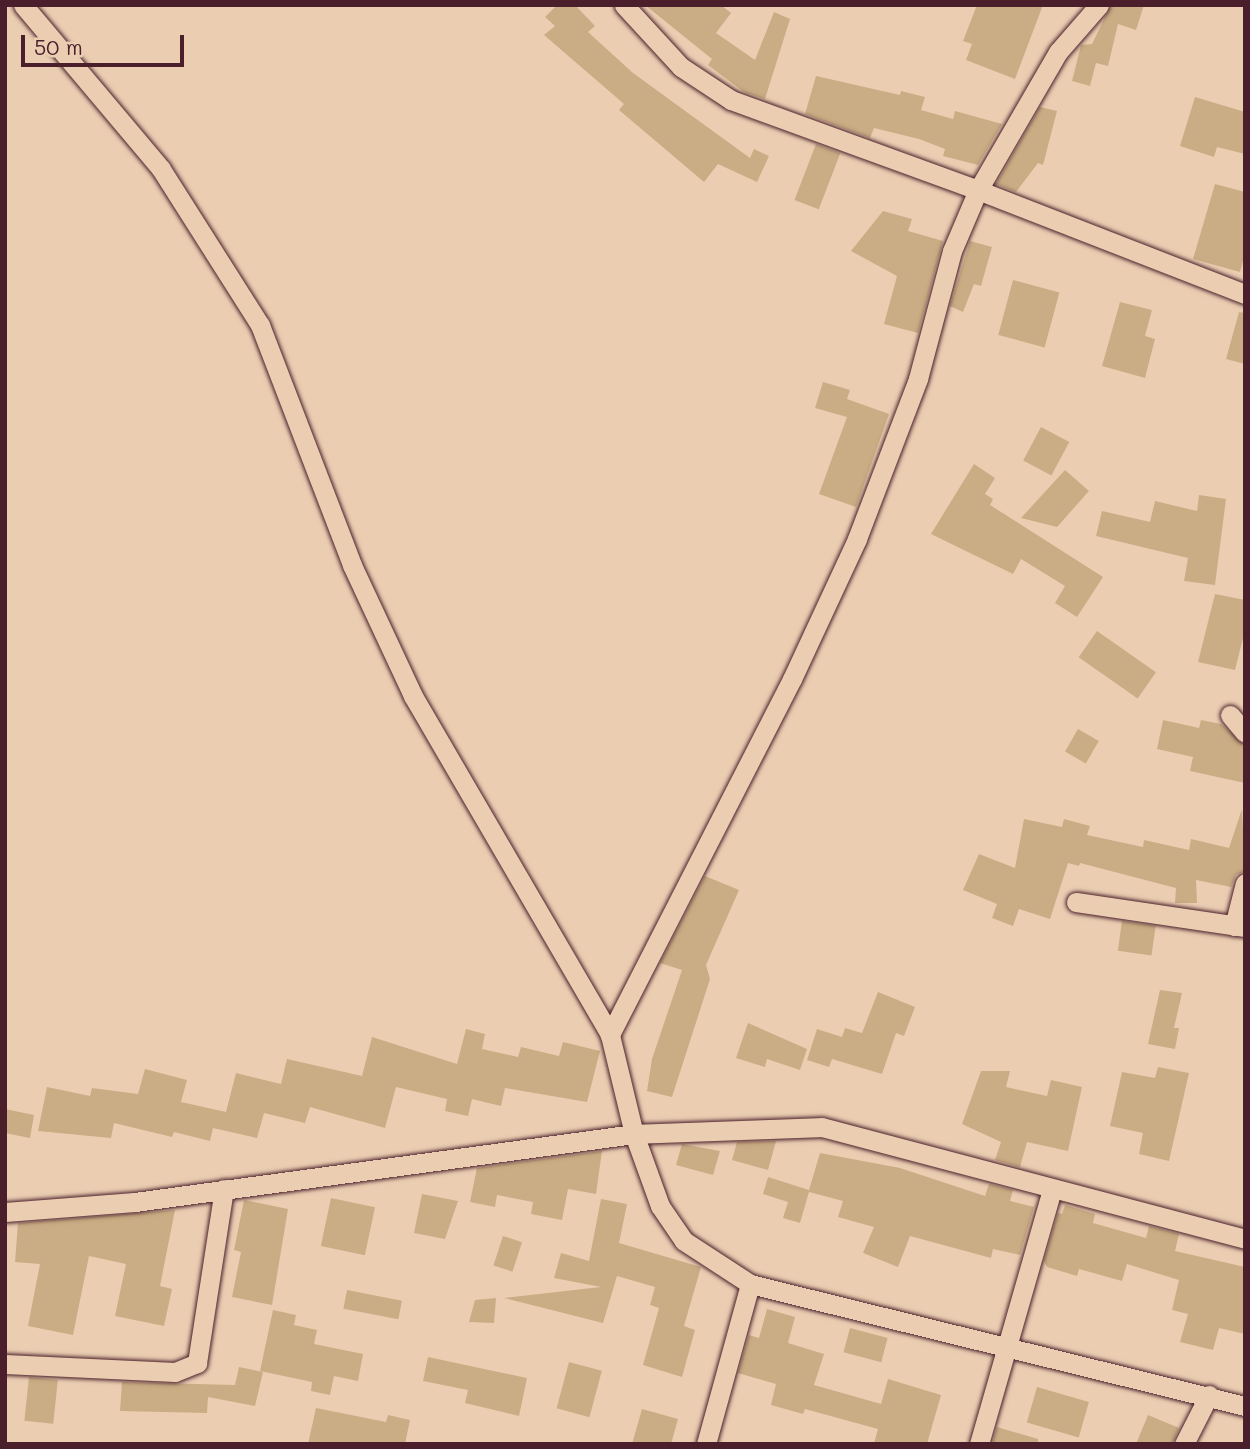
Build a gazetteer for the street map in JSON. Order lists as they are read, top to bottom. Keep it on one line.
{"scale_bar":"50 m"}
